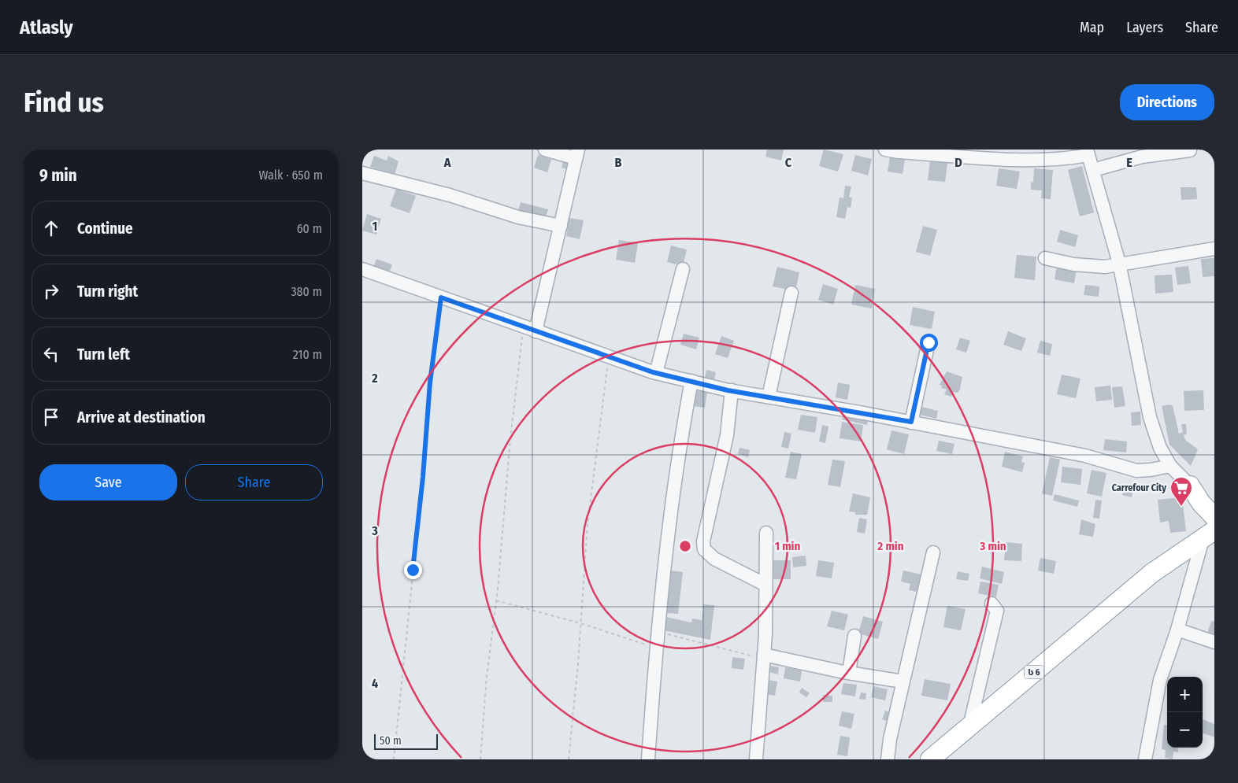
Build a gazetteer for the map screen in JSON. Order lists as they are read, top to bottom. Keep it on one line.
{"streets":{"highway":["ს 6"]},"places":{"supermarket":["Carrefour City"]},"scale_bar":"50 m","page":{"header":"Atlasly","nav":["Map","Layers","Share"],"buttons":["Directions",["Save","Share"]],"title":"Find us","heading":["9 min","Walk · 650 m"],"list":[["Continue","60 m"],["Turn right","380 m"],["Turn left","210 m"],"Arrive at destination"],"map_buttons":["+","−"],"scale":"50 m"},"grid":{"columns":["A","B","C","D","E"],"rows":["1","2","3","4"]},"rings":["1 min","2 min","3 min"]}
